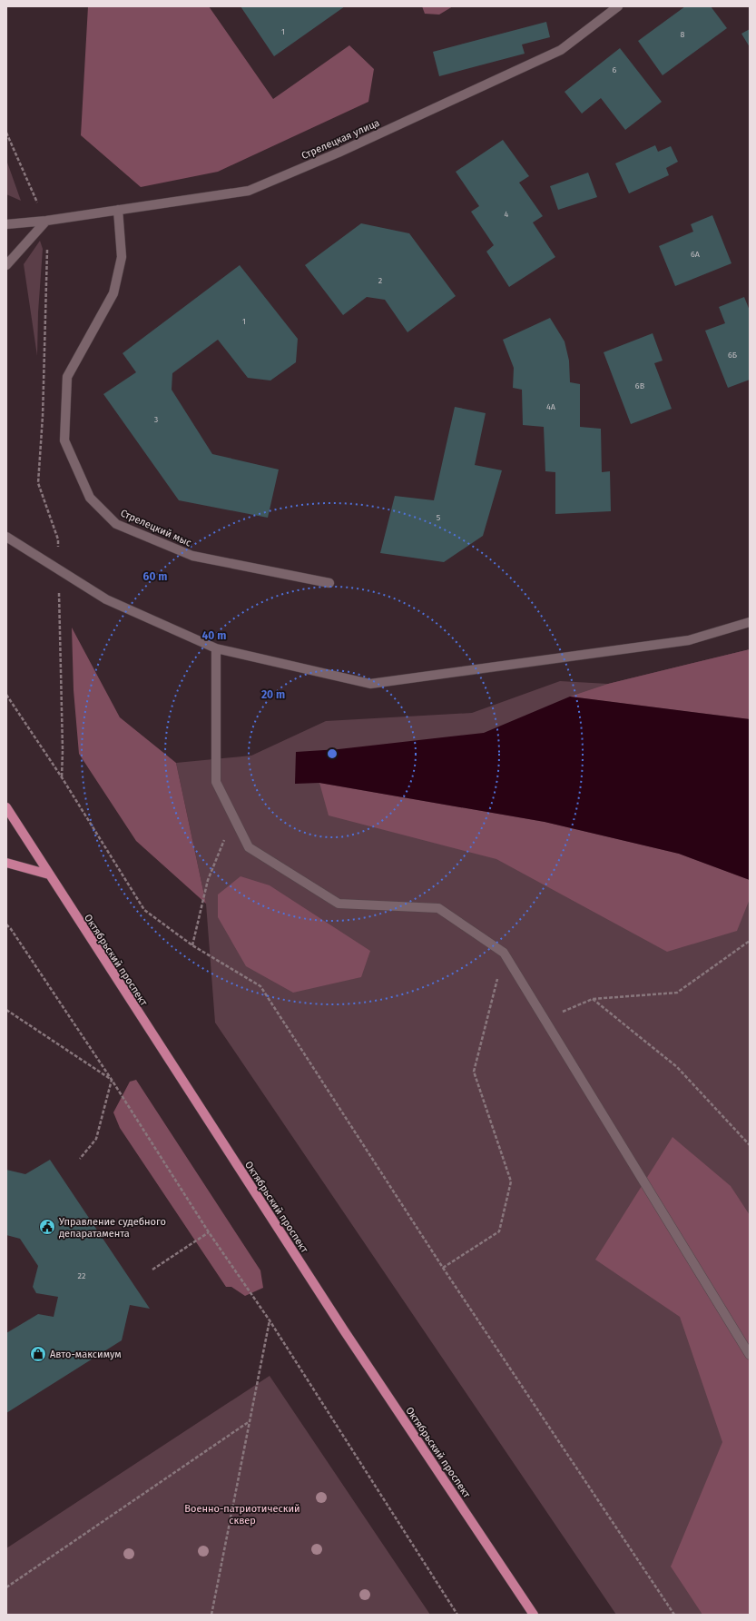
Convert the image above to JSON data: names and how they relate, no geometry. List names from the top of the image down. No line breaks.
{"streets":{"main road":["Октябрьский проспект"],"street":["Стрелецкая улица","Стрелецкий мыс"]},"crossings":[["Стрелецкая улица","Стрелецкий мыс"]],"parks":["Военно-патриотический сквер"],"places":{"public building":["Управление судебного депаратамента"],"shop":["Авто-максимум"]},"house_numbers":["1","8","6","4","6А","2","1","6Б","6В","4А","3","5","22"],"rings":["60 m","40 m","20 m"]}
